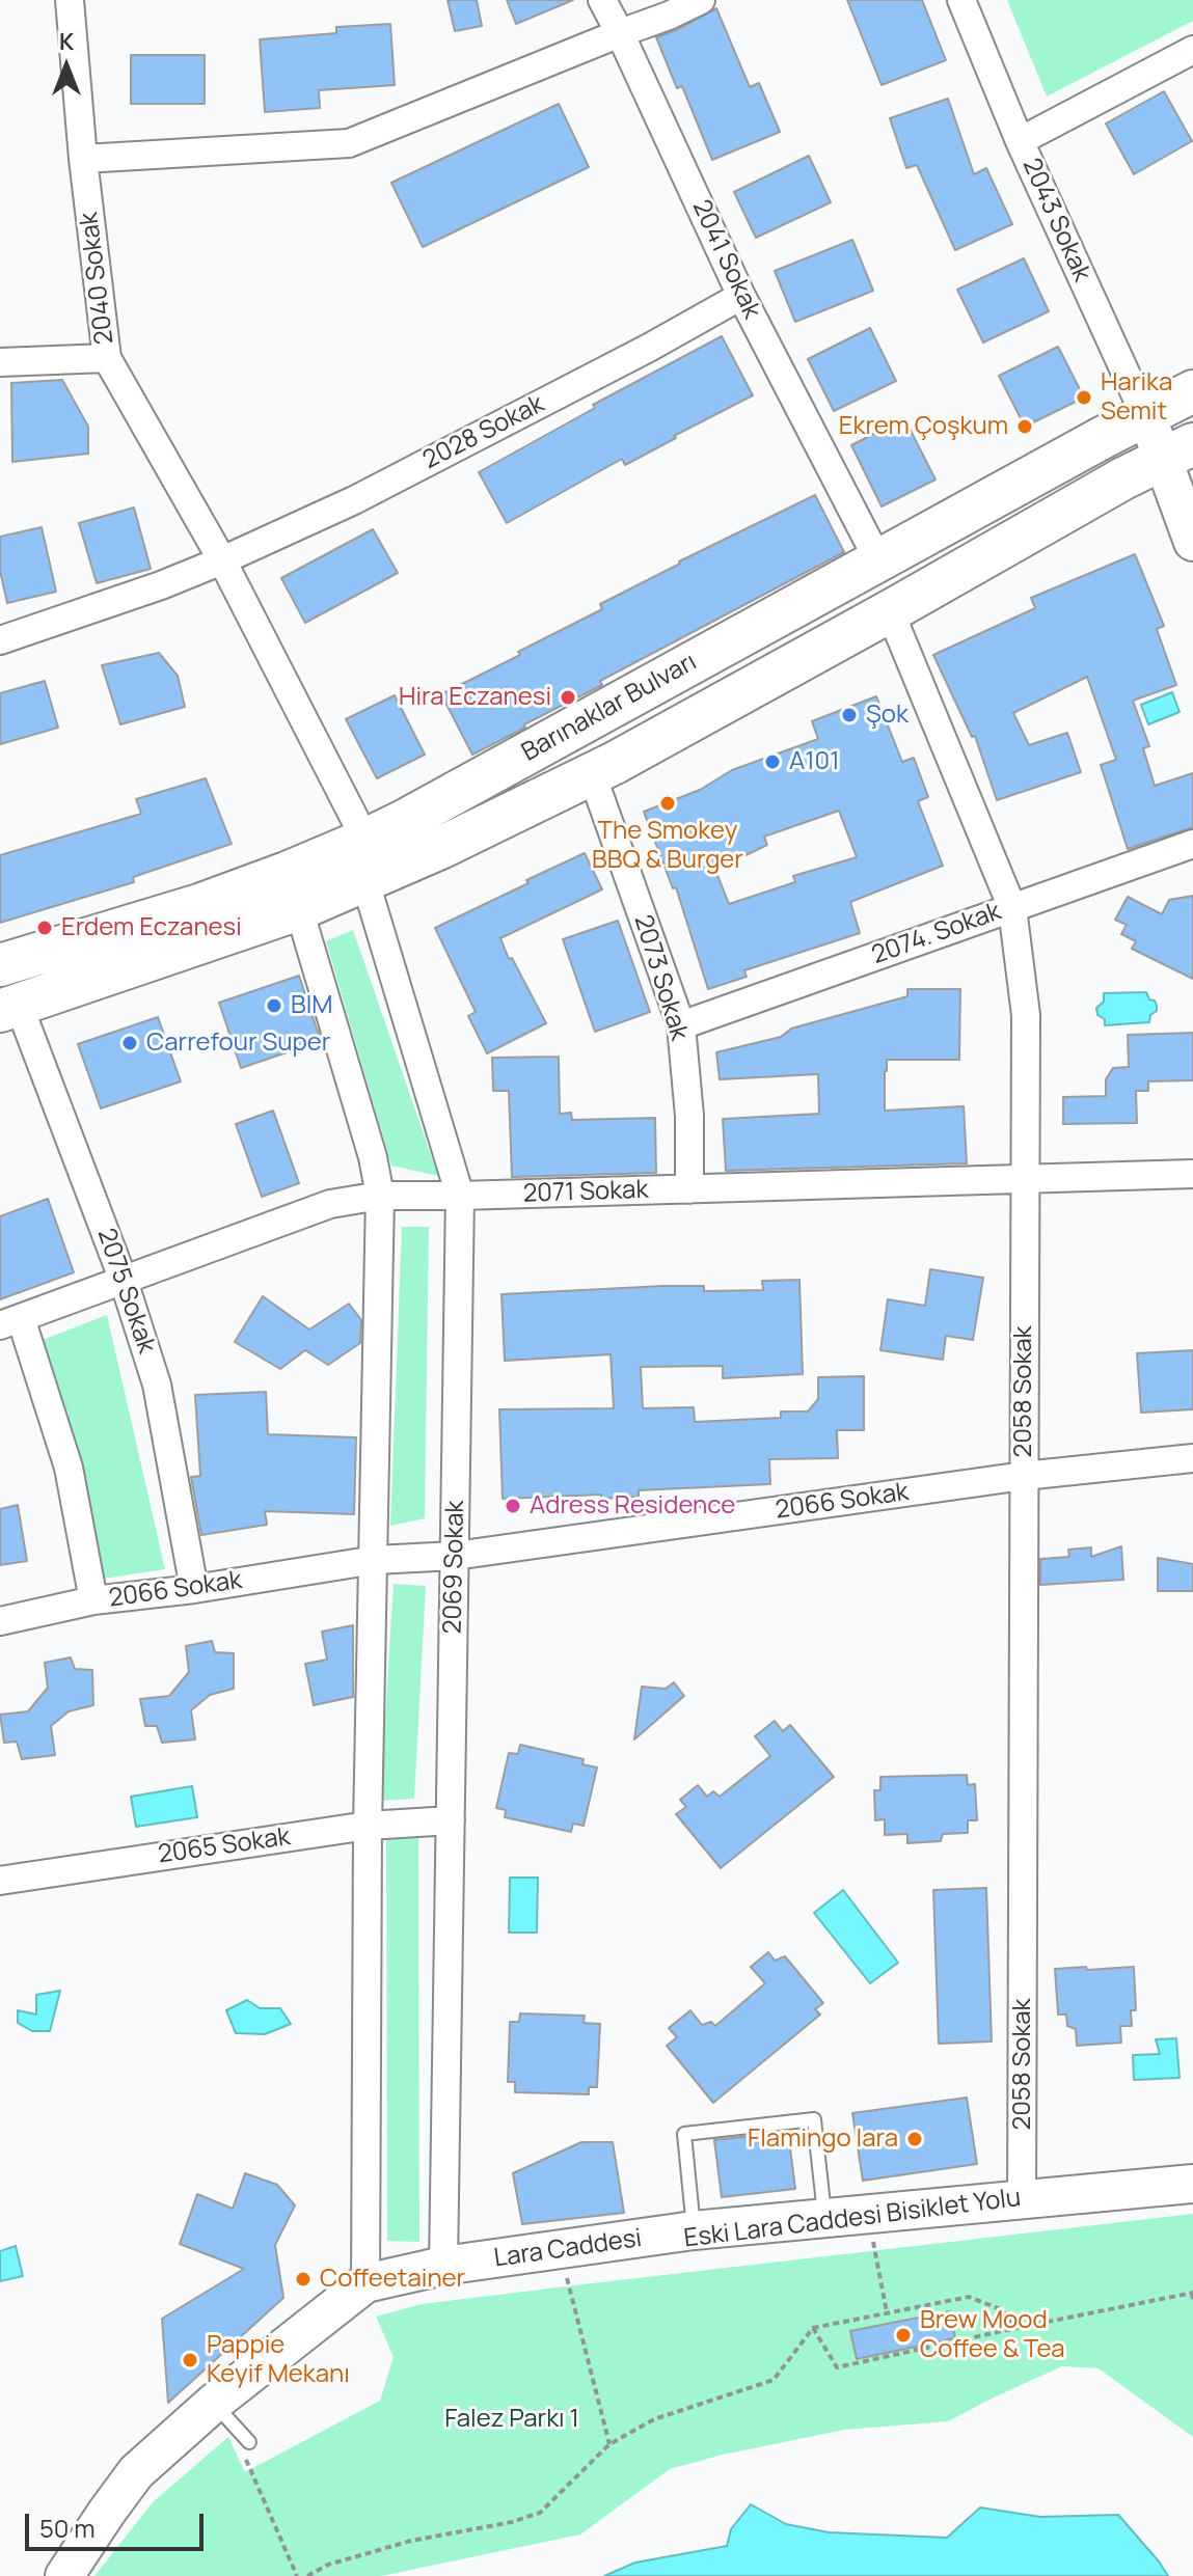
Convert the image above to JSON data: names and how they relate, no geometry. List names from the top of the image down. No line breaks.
{"streets":{"main road":["Barınaklar Bulvarı"],"street":["2043 Sokak","2041 Sokak","2040 Sokak","2028 Sokak","2074. Sokak","2073 Sokak","2071 Sokak","2075 Sokak","2058 Sokak","2066 Sokak","2069 Sokak","2065 Sokak","Lara Caddesi"]},"crossings":[["2043 Sokak","Barınaklar Bulvarı"],["2041 Sokak","2028 Sokak"],["2041 Sokak","Barınaklar Bulvarı"],["2040 Sokak","2028 Sokak"],["2040 Sokak","Barınaklar Bulvarı"],["Barınaklar Bulvarı","2073 Sokak"],["Barınaklar Bulvarı","2075 Sokak"],["Barınaklar Bulvarı","2058 Sokak"],["Barınaklar Bulvarı","2069 Sokak"],["2074. Sokak","2073 Sokak"],["2074. Sokak","2058 Sokak"],["2073 Sokak","2071 Sokak"],["2071 Sokak","2075 Sokak"],["2071 Sokak","2058 Sokak"],["2071 Sokak","2069 Sokak"],["2075 Sokak","2066 Sokak"],["2058 Sokak","2066 Sokak"],["2058 Sokak","Lara Caddesi"],["2066 Sokak","2069 Sokak"],["2069 Sokak","2065 Sokak"],["2069 Sokak","Lara Caddesi"]],"parks":["Falez Parkı 1"],"places":["Harika Semit","Ekrem Çoşkum","Hira Eczanesi","Şok","A101","The Smokey BBQ & Burger","Erdem Eczanesi","BIM","Carrefour Super","Adress Residence","Flamingo lara","Coffeetainer","Brew Mood Coffee & Tea","Pappie Keyif Mekanı"],"scale_bar":"50 m","north":"top"}
